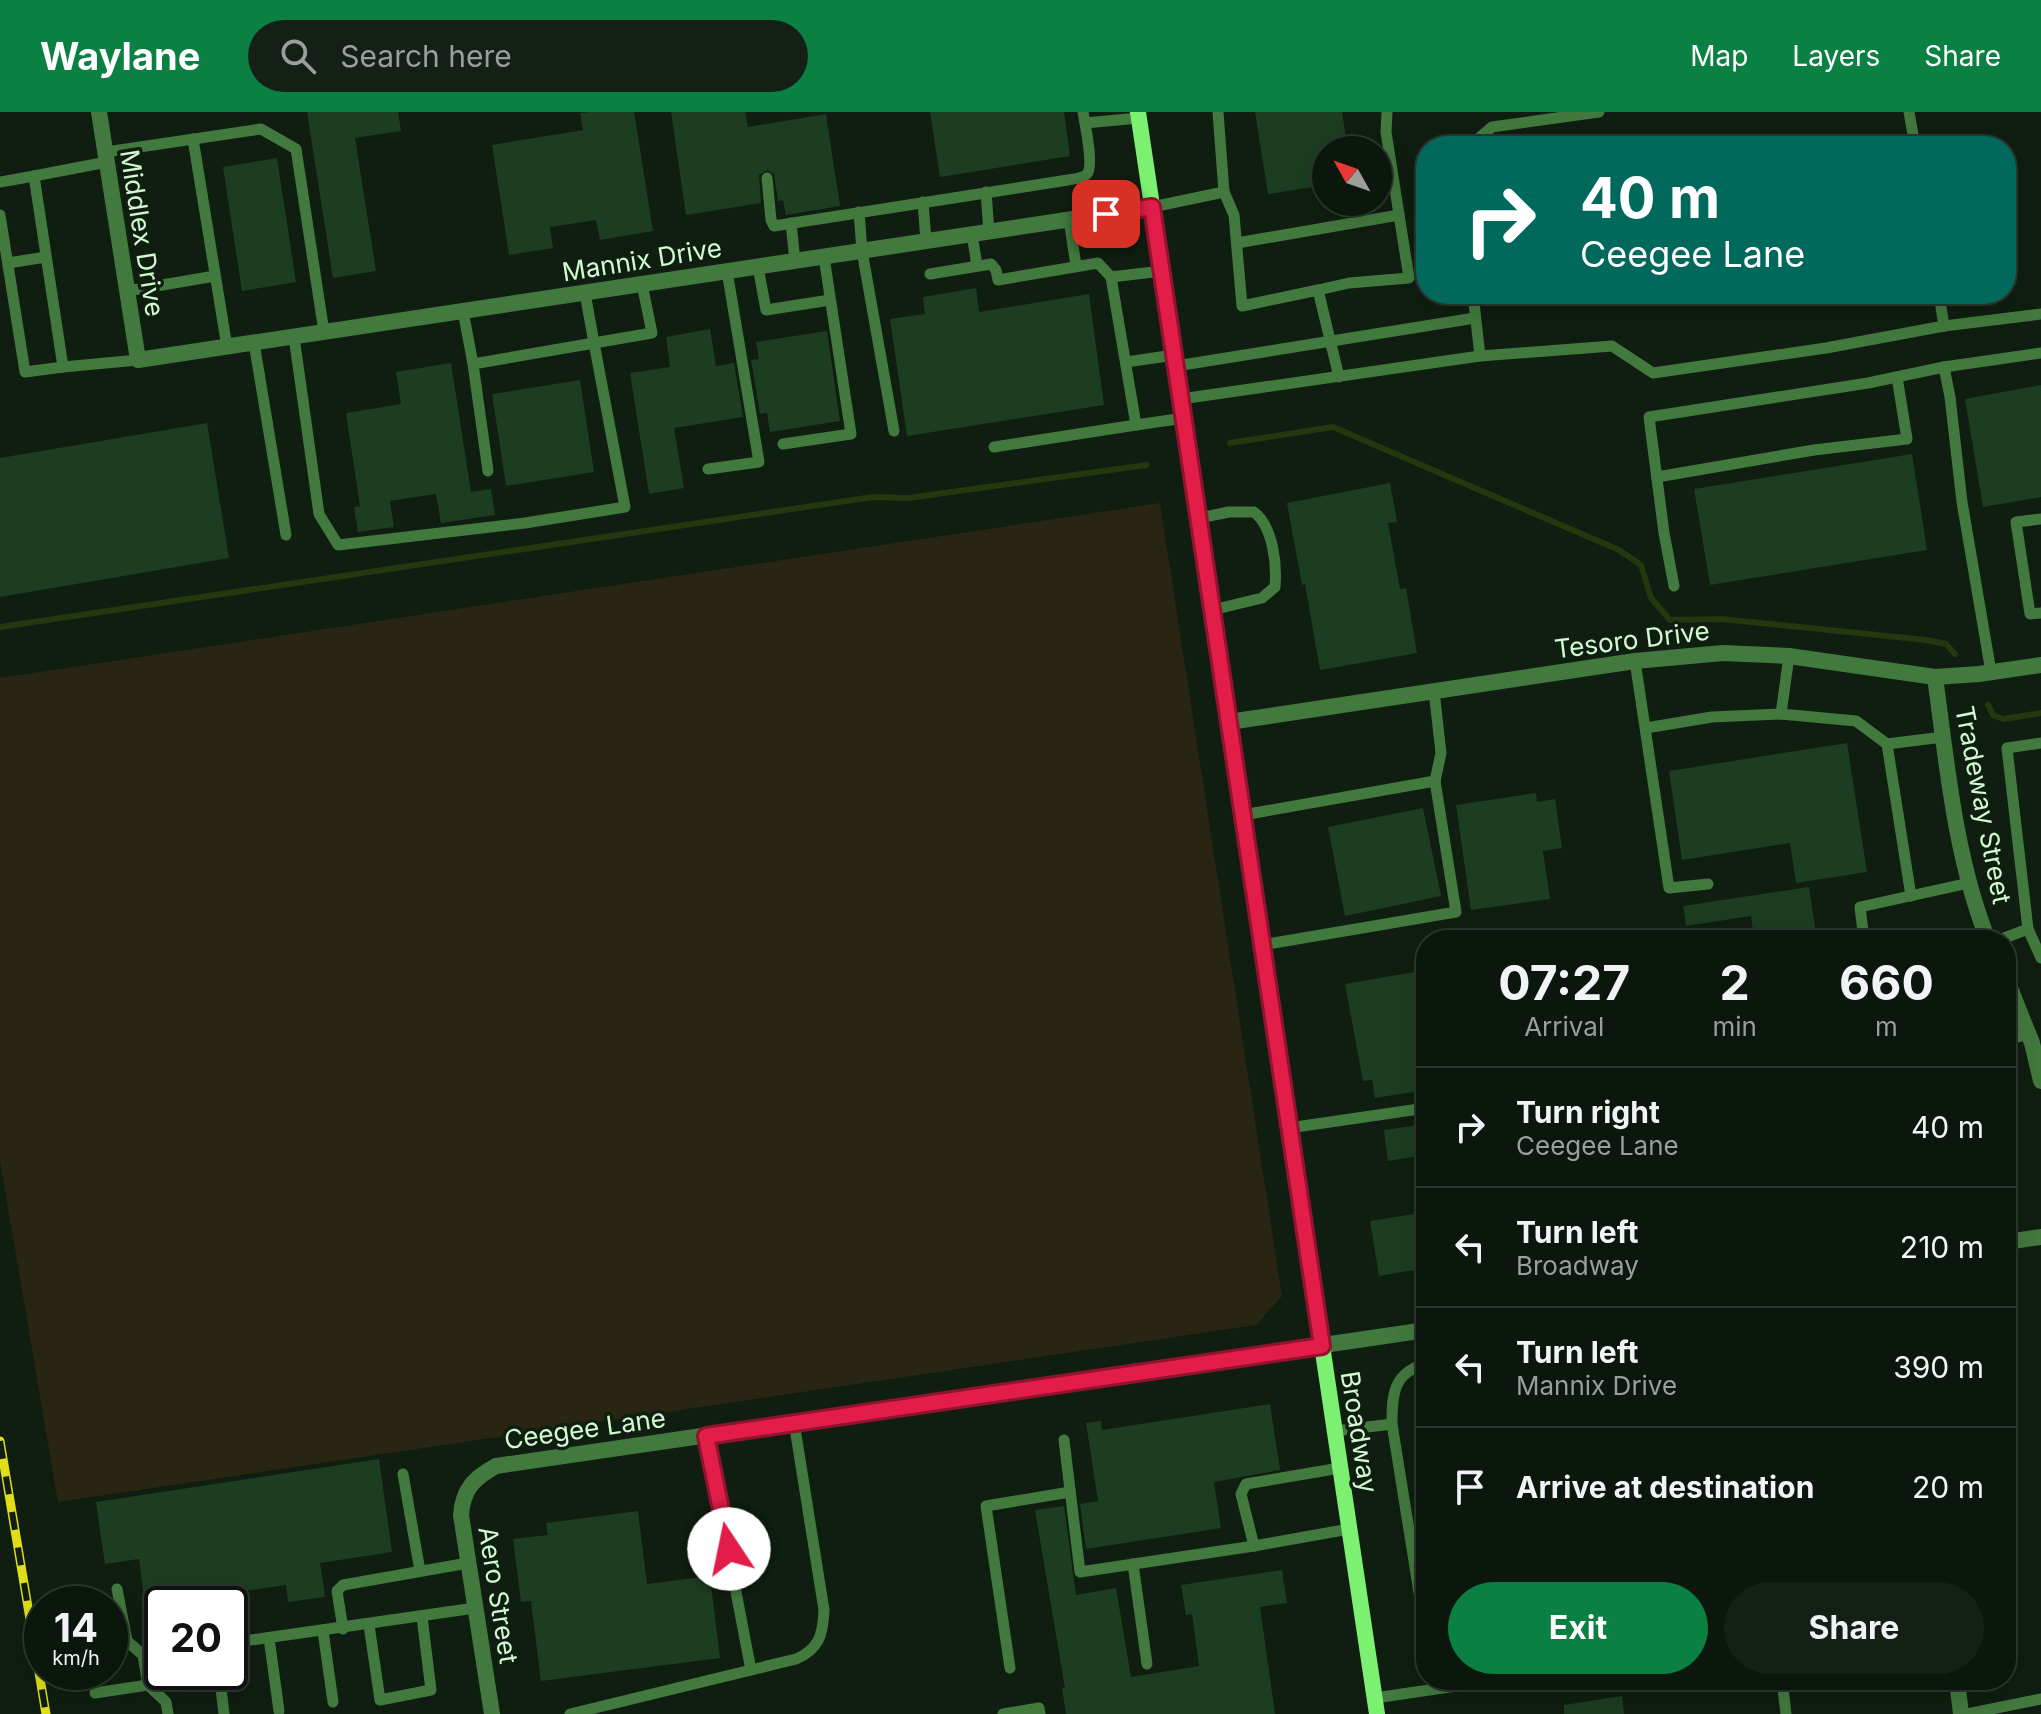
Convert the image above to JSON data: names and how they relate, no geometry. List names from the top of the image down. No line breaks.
{"streets":{"main road":["Broadway"],"street":["Middlex Drive","Mannix Drive","Tesoro Drive","Tradeway Street","Ceegee Lane","Aero Street"]},"crossings":[["Middlex Drive","Mannix Drive"],["Mannix Drive","Broadway"],["Tesoro Drive","Tradeway Street"],["Tesoro Drive","Broadway"],["Ceegee Lane","Broadway"],["Ceegee Lane","Aero Street"]],"north":"top left","page":{"header":"Waylane","search":"Search here","nav":["Map","Layers","Share"],"turn":["40 m","Ceegee Lane"],"eta":["07:27","Arrival","2","min","660","m"],"list":[{"name":"Turn right","note":"Ceegee Lane","value":"40 m"},{"name":"Turn left","note":"Broadway","value":"210 m"},{"name":"Turn left","note":"Mannix Drive","value":"390 m"},{"name":"Arrive at destination","value":"20 m"}],"buttons":["Exit","Share"],"speed":"14 km/h","limit":"20"}}
